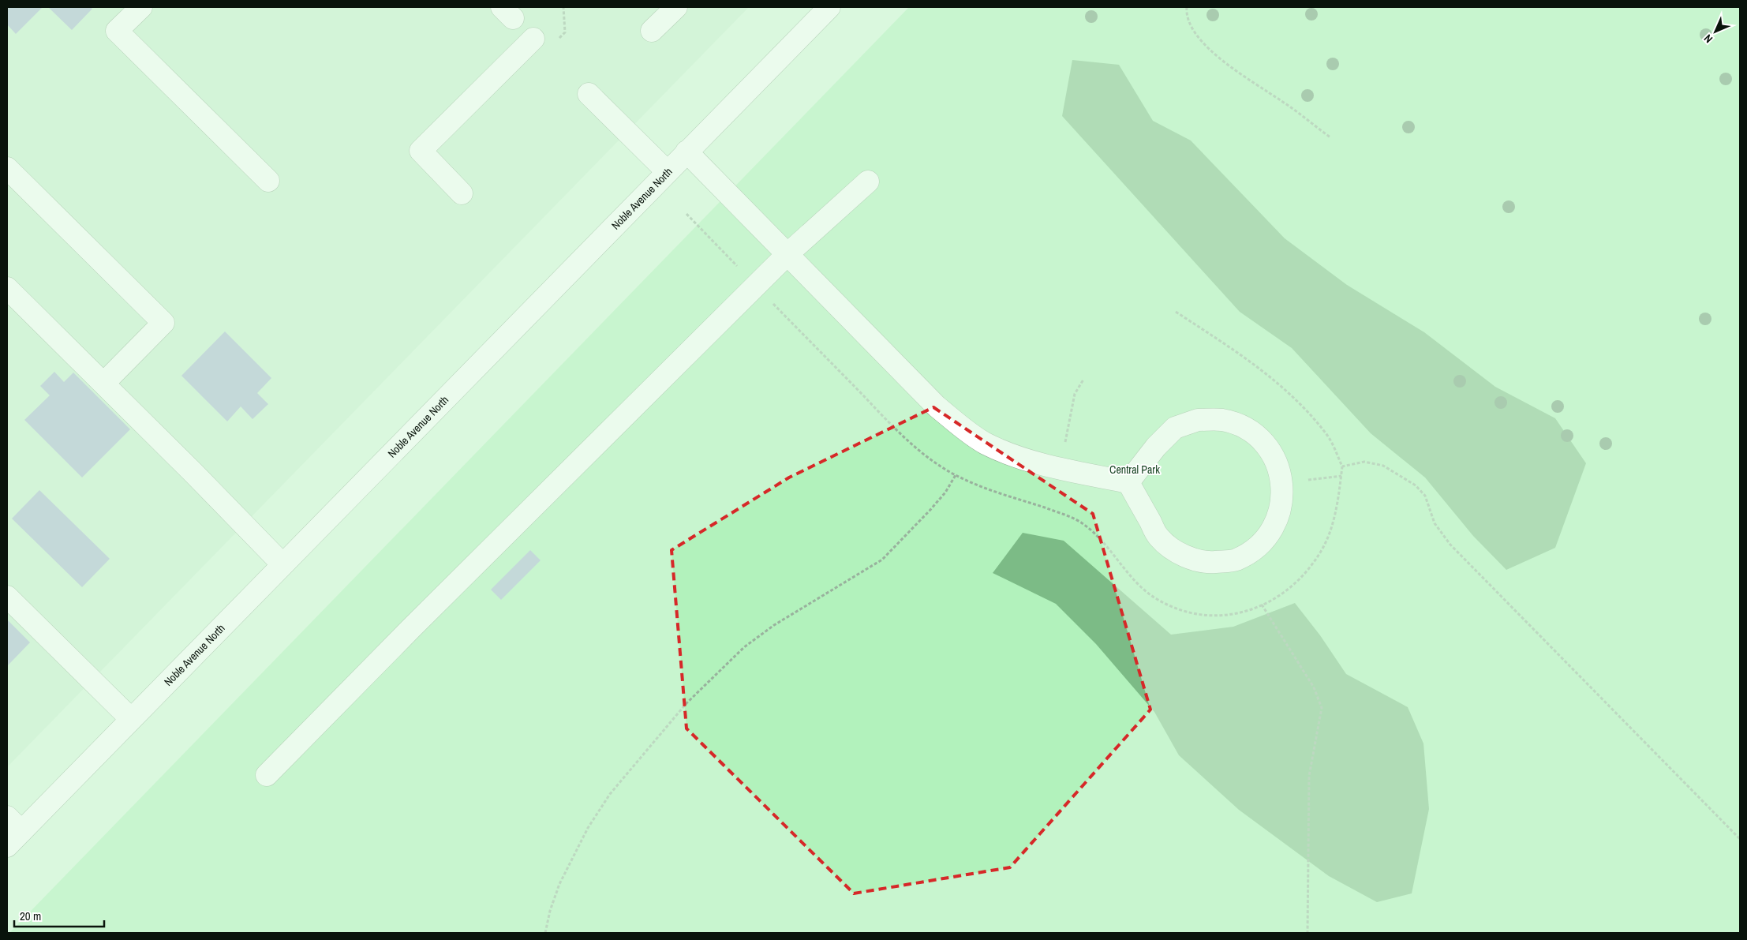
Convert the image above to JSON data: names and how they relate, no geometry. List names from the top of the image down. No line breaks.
{"streets":{"street":["Noble Avenue North"]},"parks":["Central Park"],"scale_bar":"20 m","north":"bottom left"}
